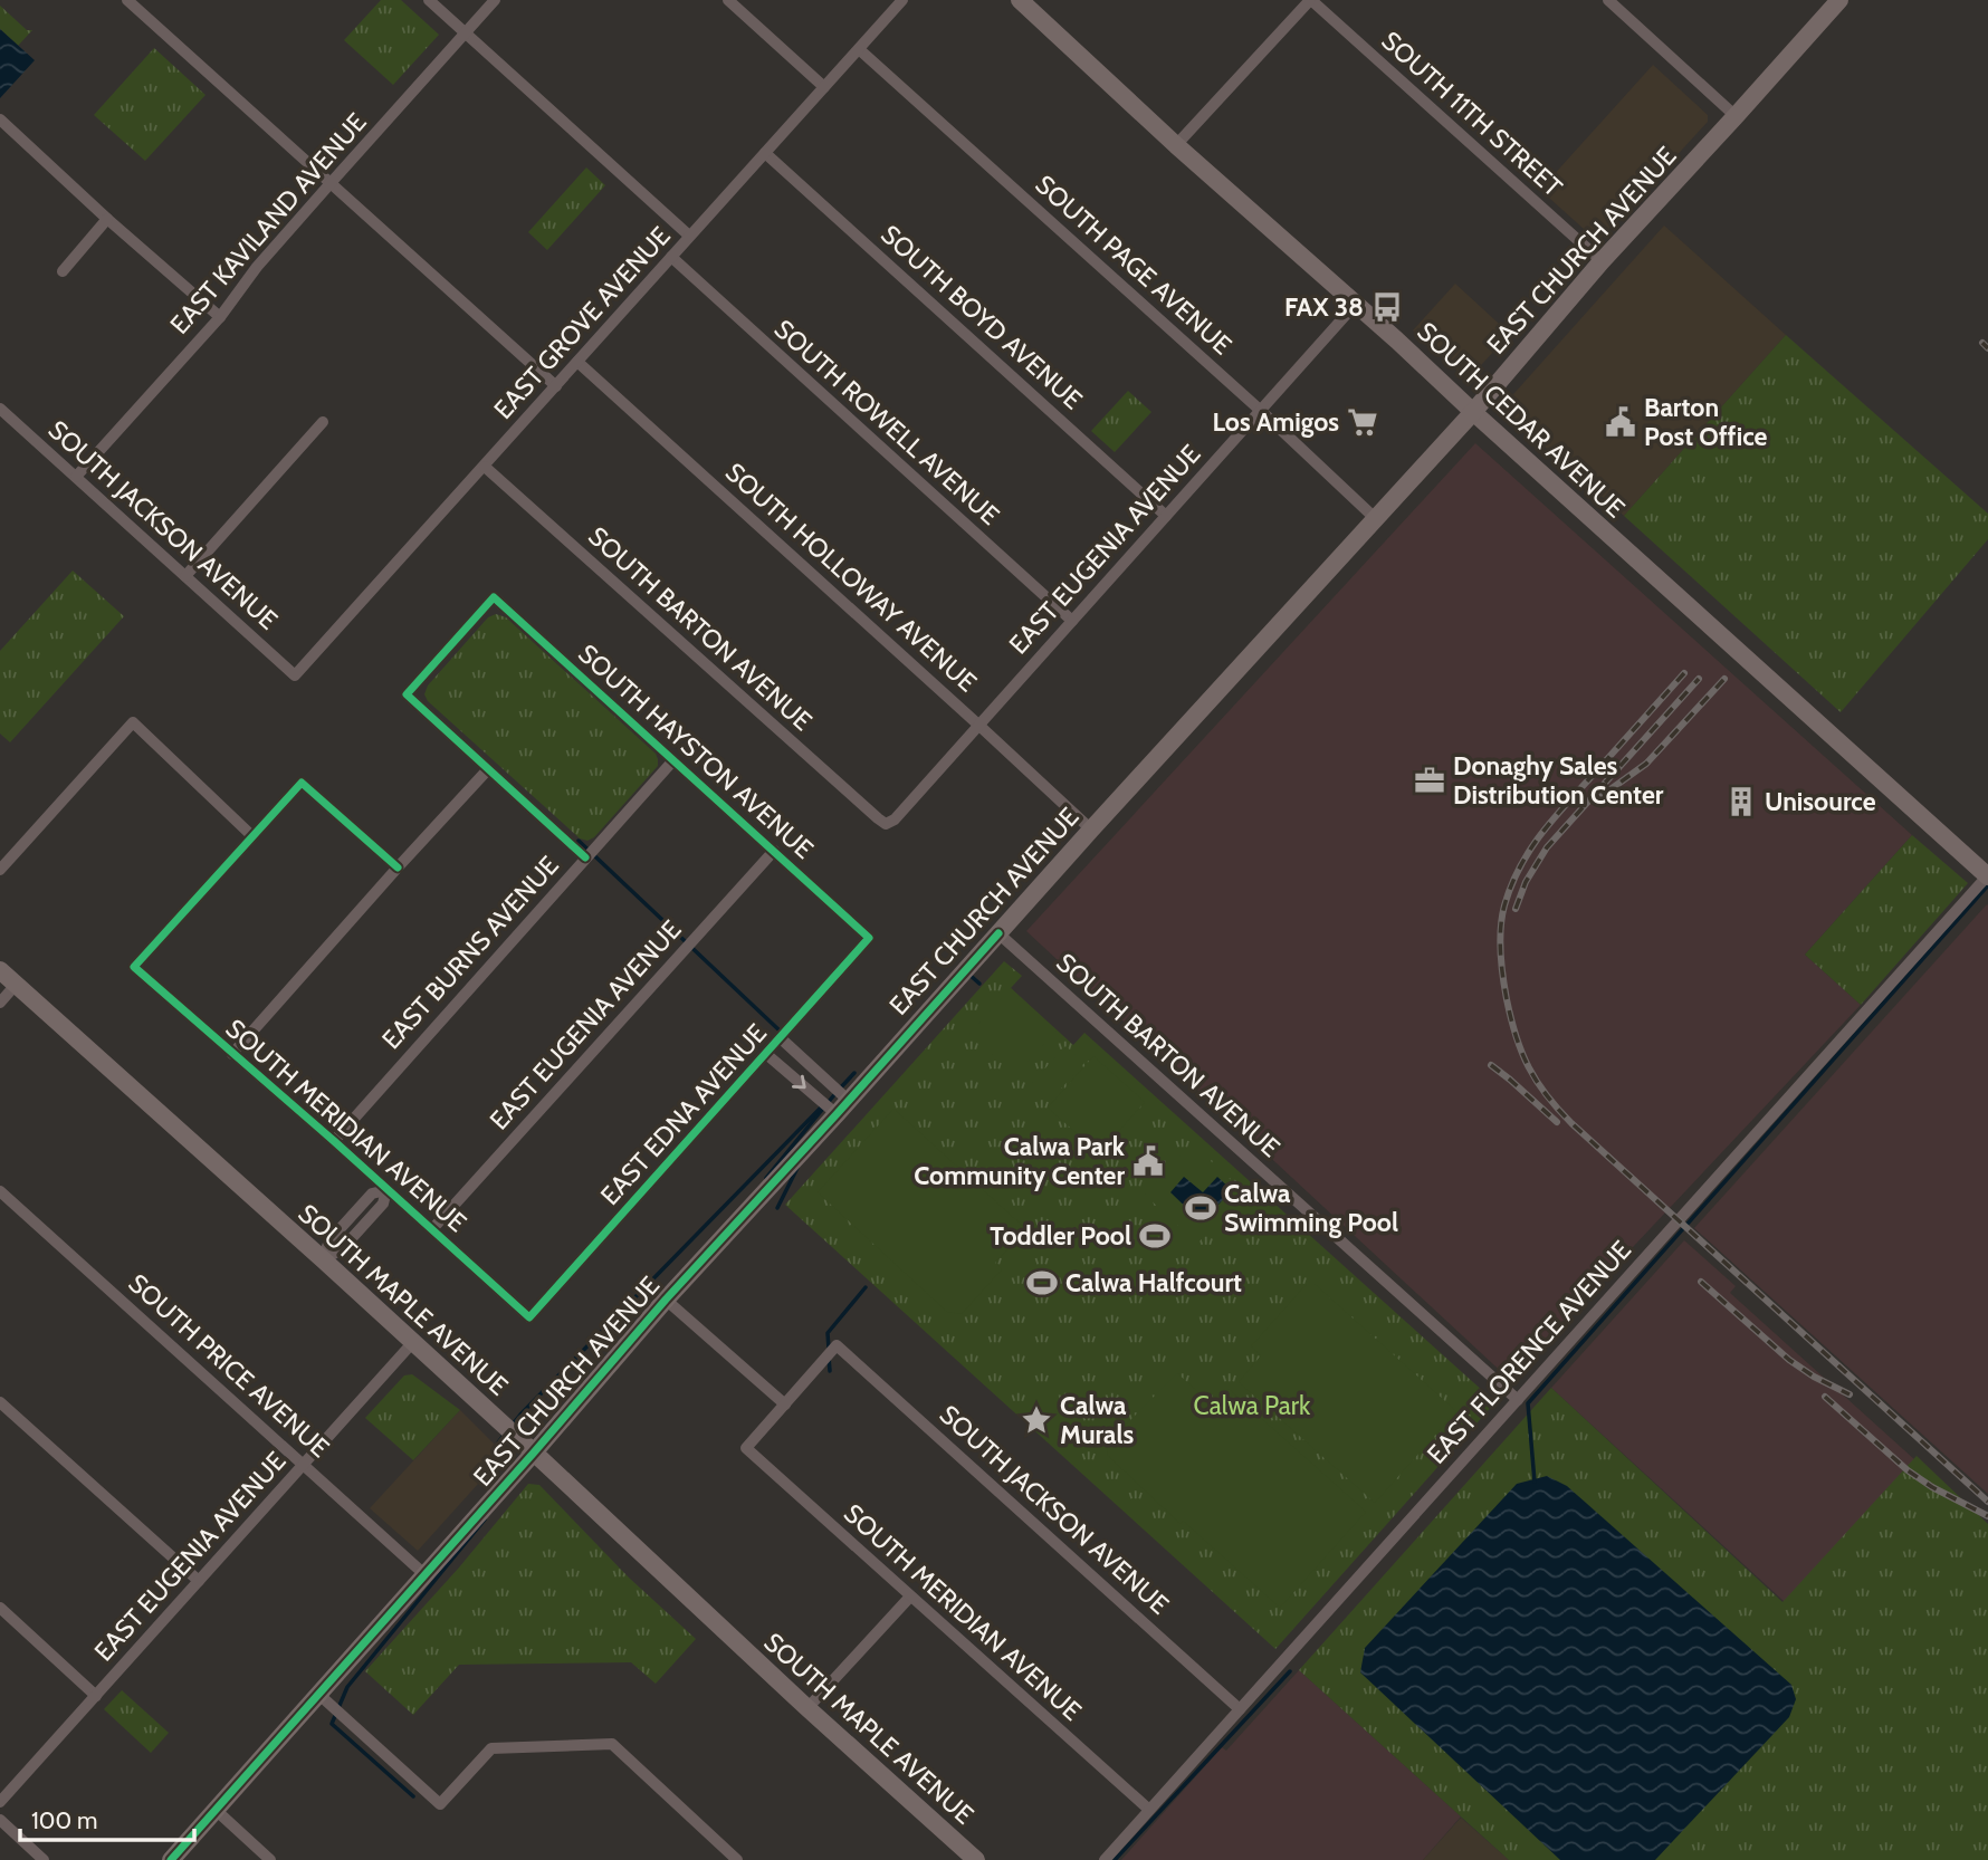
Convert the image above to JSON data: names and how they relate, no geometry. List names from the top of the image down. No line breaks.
{"streets":{"main road":["EAST CHURCH AVENUE","SOUTH CEDAR AVENUE","SOUTH MAPLE AVENUE"],"street":["SOUTH 11TH STREET","EAST KAVILAND AVENUE","SOUTH PAGE AVENUE","SOUTH BOYD AVENUE","EAST GROVE AVENUE","SOUTH ROWELL AVENUE","SOUTH JACKSON AVENUE","EAST EUGENIA AVENUE","SOUTH HOLLOWAY AVENUE","SOUTH BARTON AVENUE","SOUTH HAYSTON AVENUE","EAST BURNS AVENUE","EAST EDNA AVENUE","SOUTH MERIDIAN AVENUE","EAST FLORENCE AVENUE","SOUTH PRICE AVENUE"]},"crossings":[["SOUTH 11TH STREET","EAST CHURCH AVENUE"],["EAST KAVILAND AVENUE","SOUTH JACKSON AVENUE"],["EAST CHURCH AVENUE","SOUTH PAGE AVENUE"],["EAST CHURCH AVENUE","SOUTH CEDAR AVENUE"],["EAST CHURCH AVENUE","SOUTH HOLLOWAY AVENUE"],["EAST CHURCH AVENUE","SOUTH BARTON AVENUE"],["EAST CHURCH AVENUE","SOUTH MAPLE AVENUE"],["EAST CHURCH AVENUE","SOUTH PRICE AVENUE"],["SOUTH PAGE AVENUE","EAST GROVE AVENUE"],["SOUTH PAGE AVENUE","EAST EUGENIA AVENUE"],["SOUTH BOYD AVENUE","EAST GROVE AVENUE"],["SOUTH BOYD AVENUE","EAST EUGENIA AVENUE"],["EAST GROVE AVENUE","SOUTH ROWELL AVENUE"],["EAST GROVE AVENUE","SOUTH JACKSON AVENUE"],["EAST GROVE AVENUE","SOUTH HOLLOWAY AVENUE"],["EAST GROVE AVENUE","SOUTH BARTON AVENUE"],["SOUTH CEDAR AVENUE","EAST EUGENIA AVENUE"],["SOUTH CEDAR AVENUE","EAST FLORENCE AVENUE"],["SOUTH ROWELL AVENUE","EAST EUGENIA AVENUE"],["SOUTH JACKSON AVENUE","SOUTH MERIDIAN AVENUE"],["SOUTH JACKSON AVENUE","EAST FLORENCE AVENUE"],["EAST EUGENIA AVENUE","SOUTH HOLLOWAY AVENUE"],["EAST EUGENIA AVENUE","SOUTH BARTON AVENUE"],["EAST EUGENIA AVENUE","SOUTH HAYSTON AVENUE"],["EAST EUGENIA AVENUE","SOUTH MERIDIAN AVENUE"],["EAST EUGENIA AVENUE","SOUTH MAPLE AVENUE"],["EAST EUGENIA AVENUE","SOUTH PRICE AVENUE"],["SOUTH BARTON AVENUE","EAST FLORENCE AVENUE"],["SOUTH HAYSTON AVENUE","EAST BURNS AVENUE"],["SOUTH HAYSTON AVENUE","EAST EDNA AVENUE"],["EAST BURNS AVENUE","SOUTH MERIDIAN AVENUE"],["EAST EDNA AVENUE","SOUTH MERIDIAN AVENUE"],["SOUTH MERIDIAN AVENUE","EAST FLORENCE AVENUE"]],"parks":["Calwa Park"],"places":{"bus stop":["FAX 38"],"supermarket":["Los Amigos"],"public building":["Barton Post Office","Calwa Park Community Center"],"office":["Donaghy Sales Distribution Center"],"building":["Unisource"],"sports":["Calwa Swimming Pool","Toddler Pool","Calwa Halfcourt"],"place":["Calwa Murals"]},"scale_bar":"100 m"}
